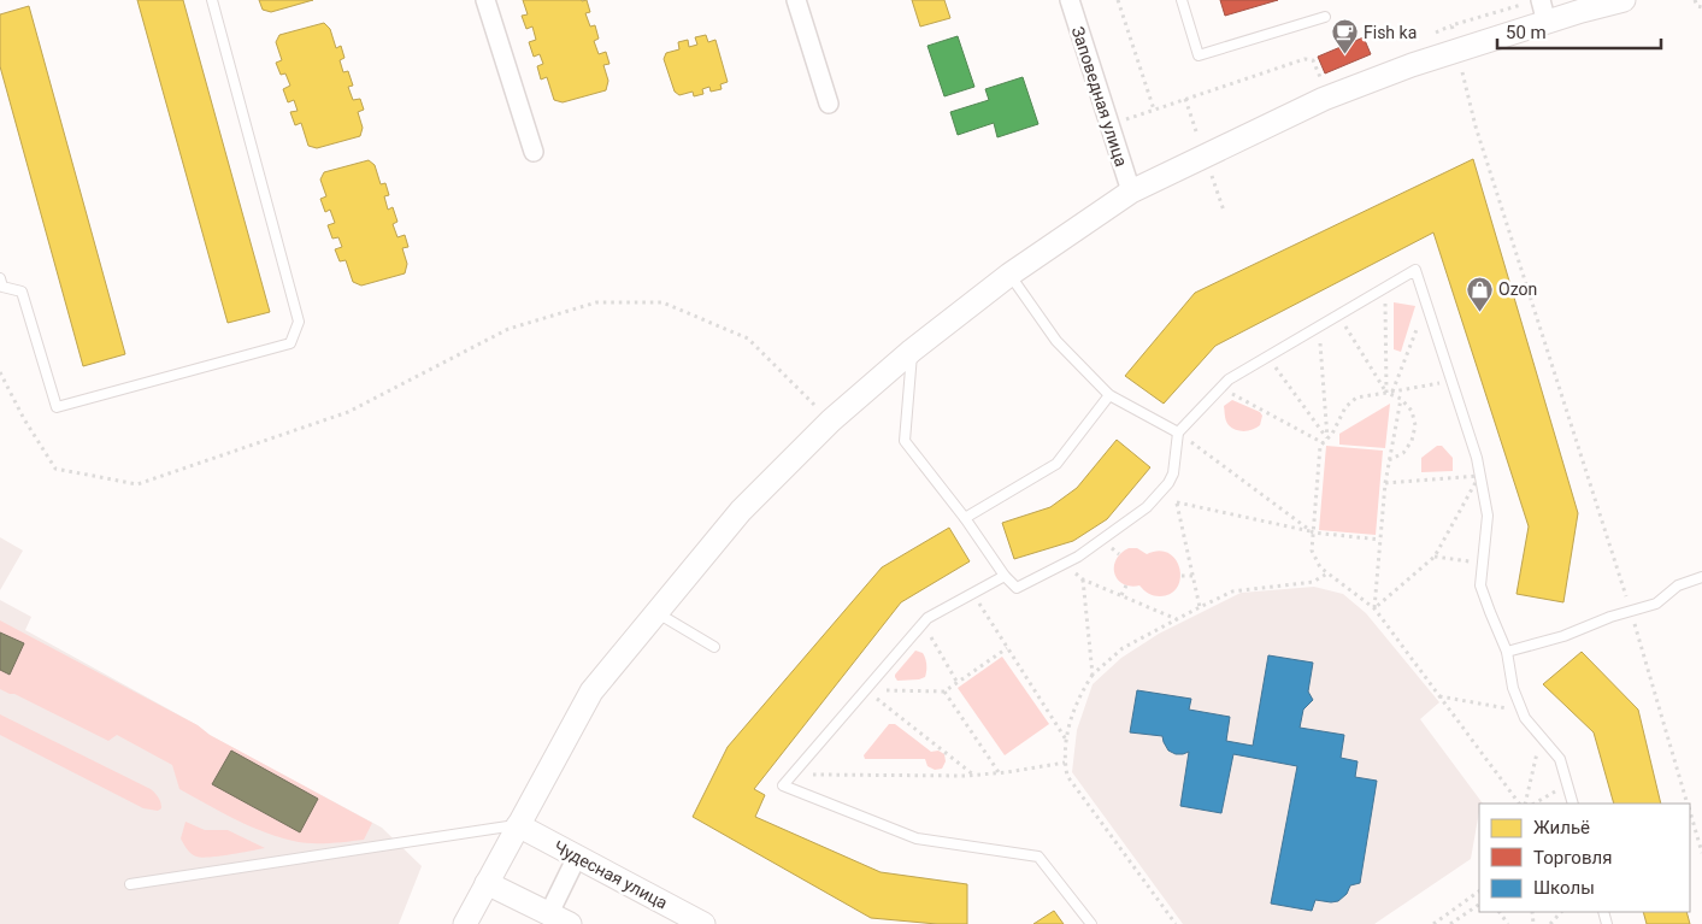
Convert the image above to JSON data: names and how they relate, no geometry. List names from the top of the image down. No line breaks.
{"streets":{"street":["Заповедная улица","Чудесная улица"]},"places":{"cafe":["Fish ka"],"shop":["Ozon"]},"legend":["Жильё","Торговля","Школы"],"scale_bar":"50 m"}
